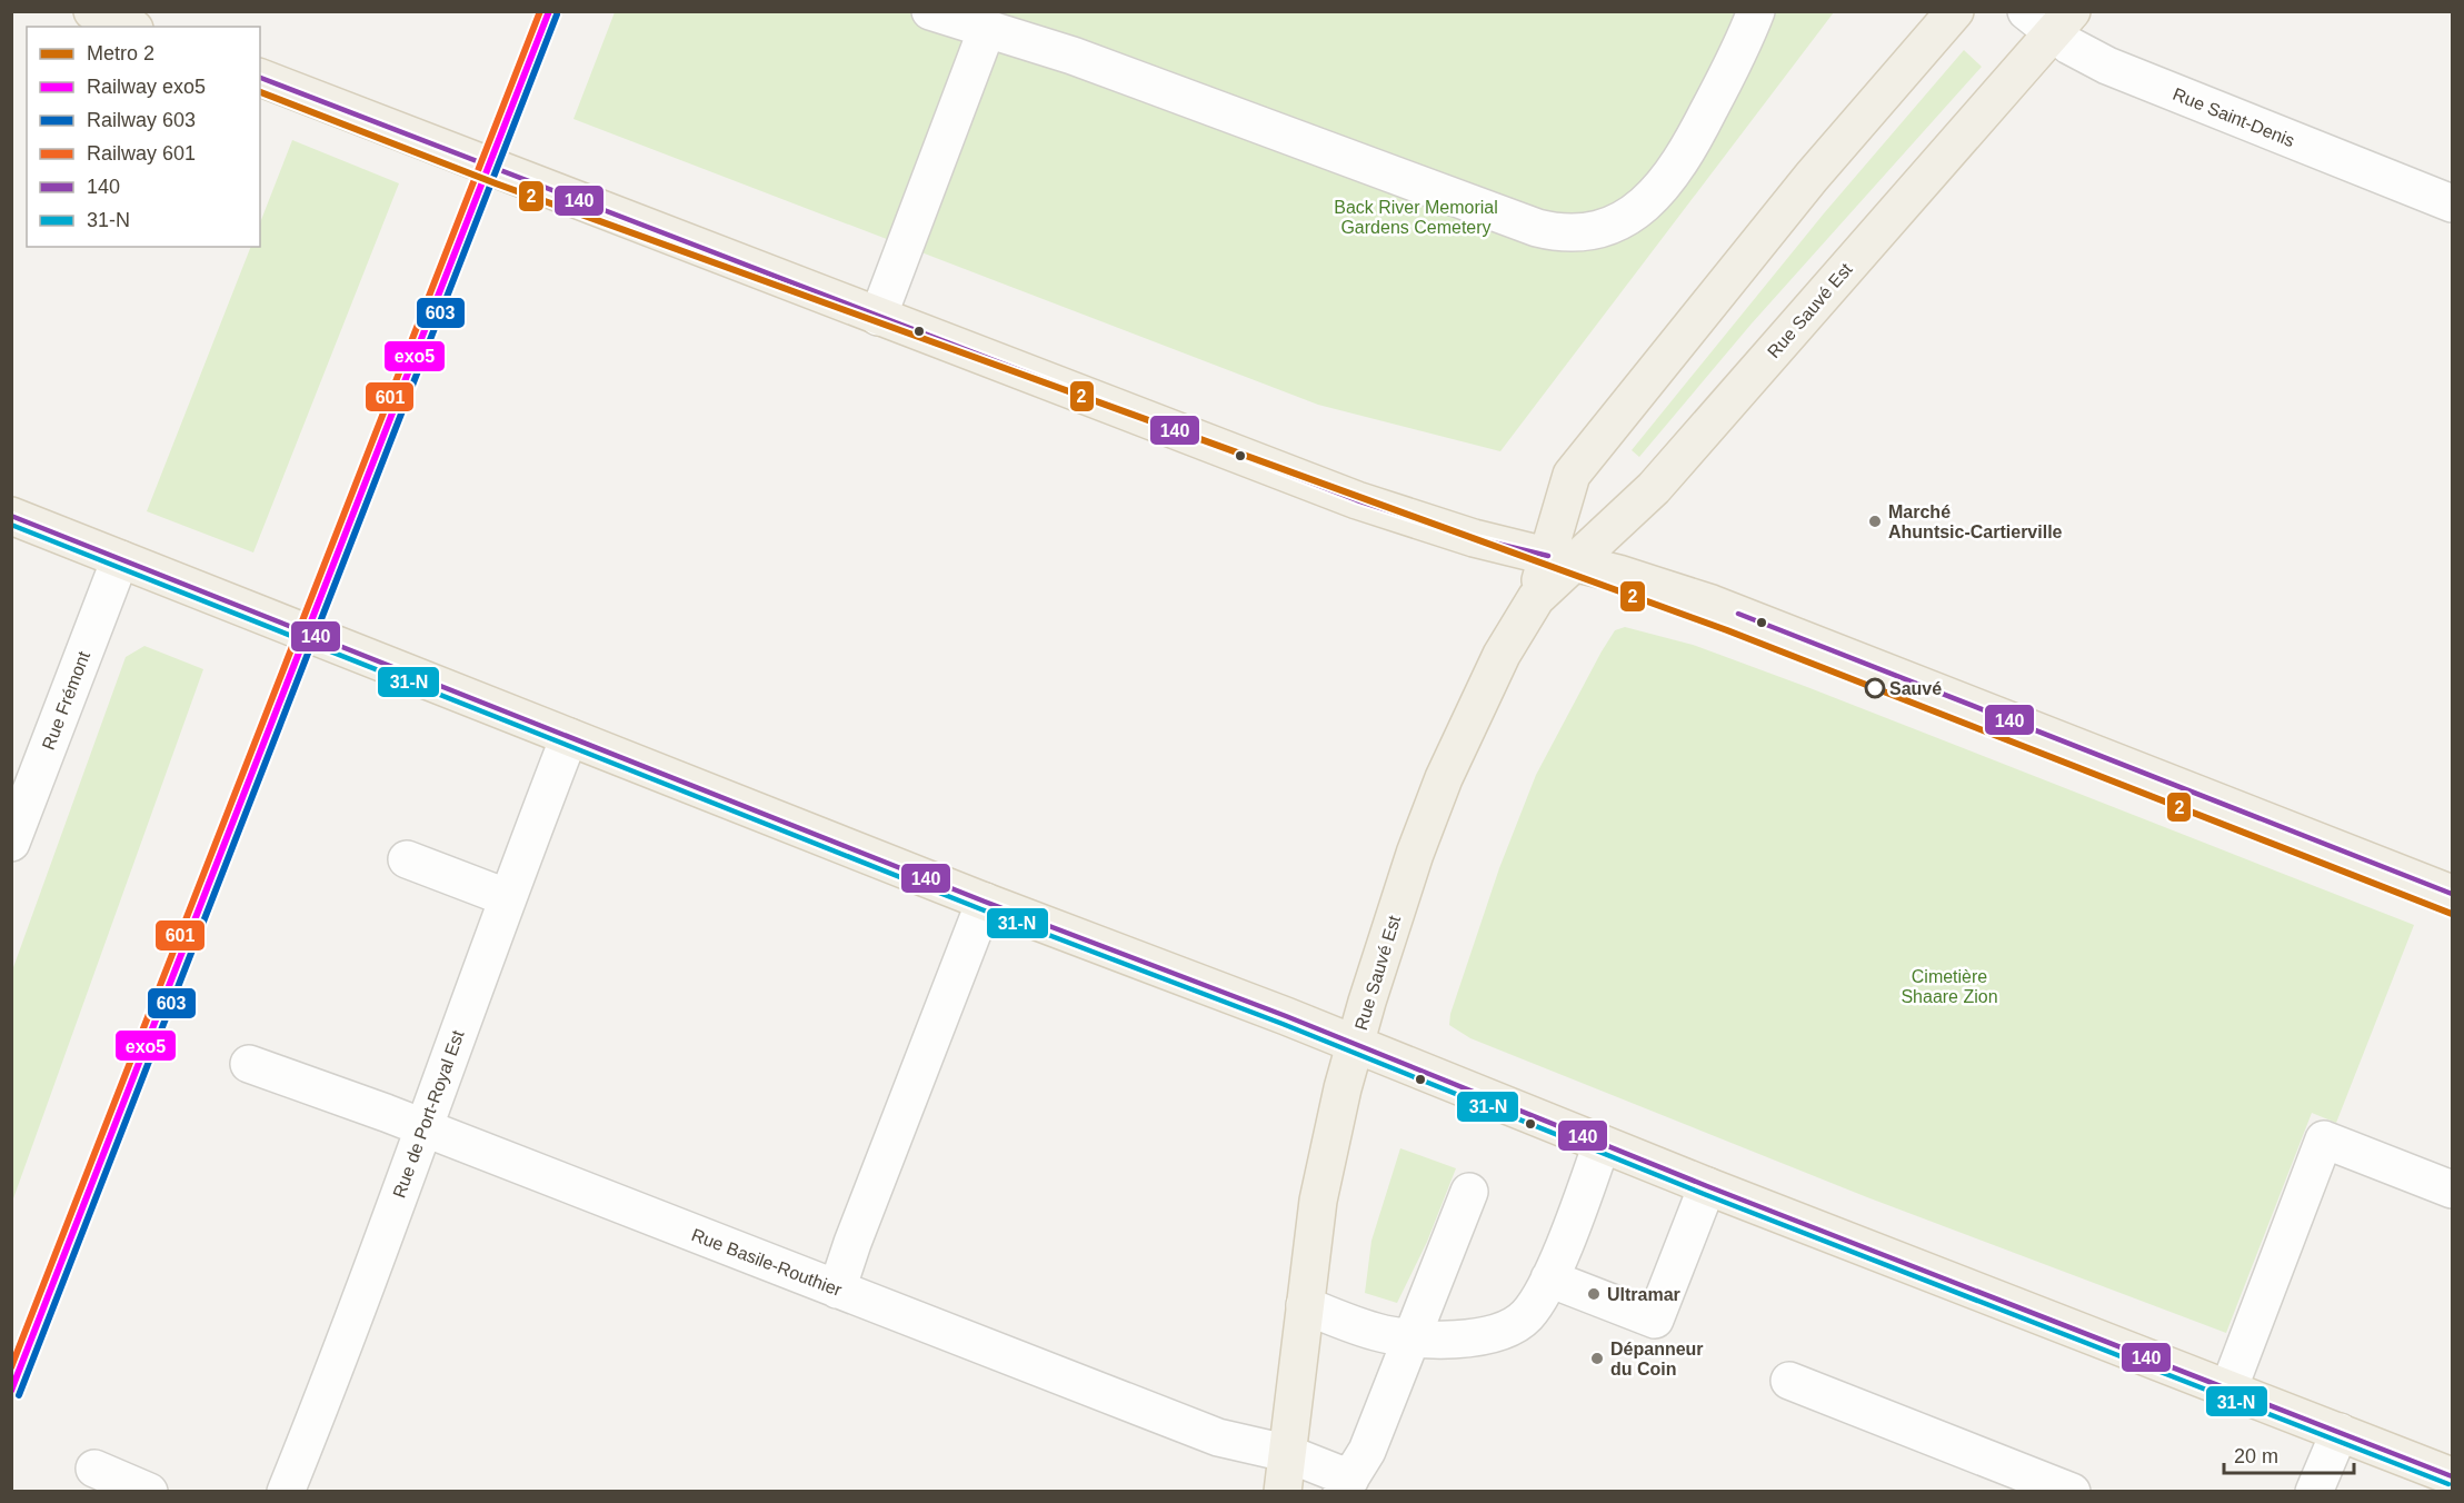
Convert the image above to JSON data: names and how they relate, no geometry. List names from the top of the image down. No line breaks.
{"streets":{"main road":["Rue Sauvé Est"],"street":["Rue Saint-Denis","Rue Frémont","Rue de Port-Royal Est","Rue Basile-Routhier"]},"crossings":[["Rue Saint-Denis","Rue Sauvé Est"],["Rue Sauvé Est","Rue Basile-Routhier"],["Rue de Port-Royal Est","Rue Basile-Routhier"]],"parks":["Back River Memorial Gardens Cemetery","Cimetière Shaare Zion"],"places":["Marché Ahuntsic-Cartierville","Sauvé","Ultramar","Dépanneur du Coin"],"lines":["rail line exo5","rail line 601","rail line 603","transit line 140","metro line 2","transit line 31-N"],"legend":["Metro 2","Railway exo5","Railway 603","Railway 601","140","31-N"],"scale_bar":"20 m"}
